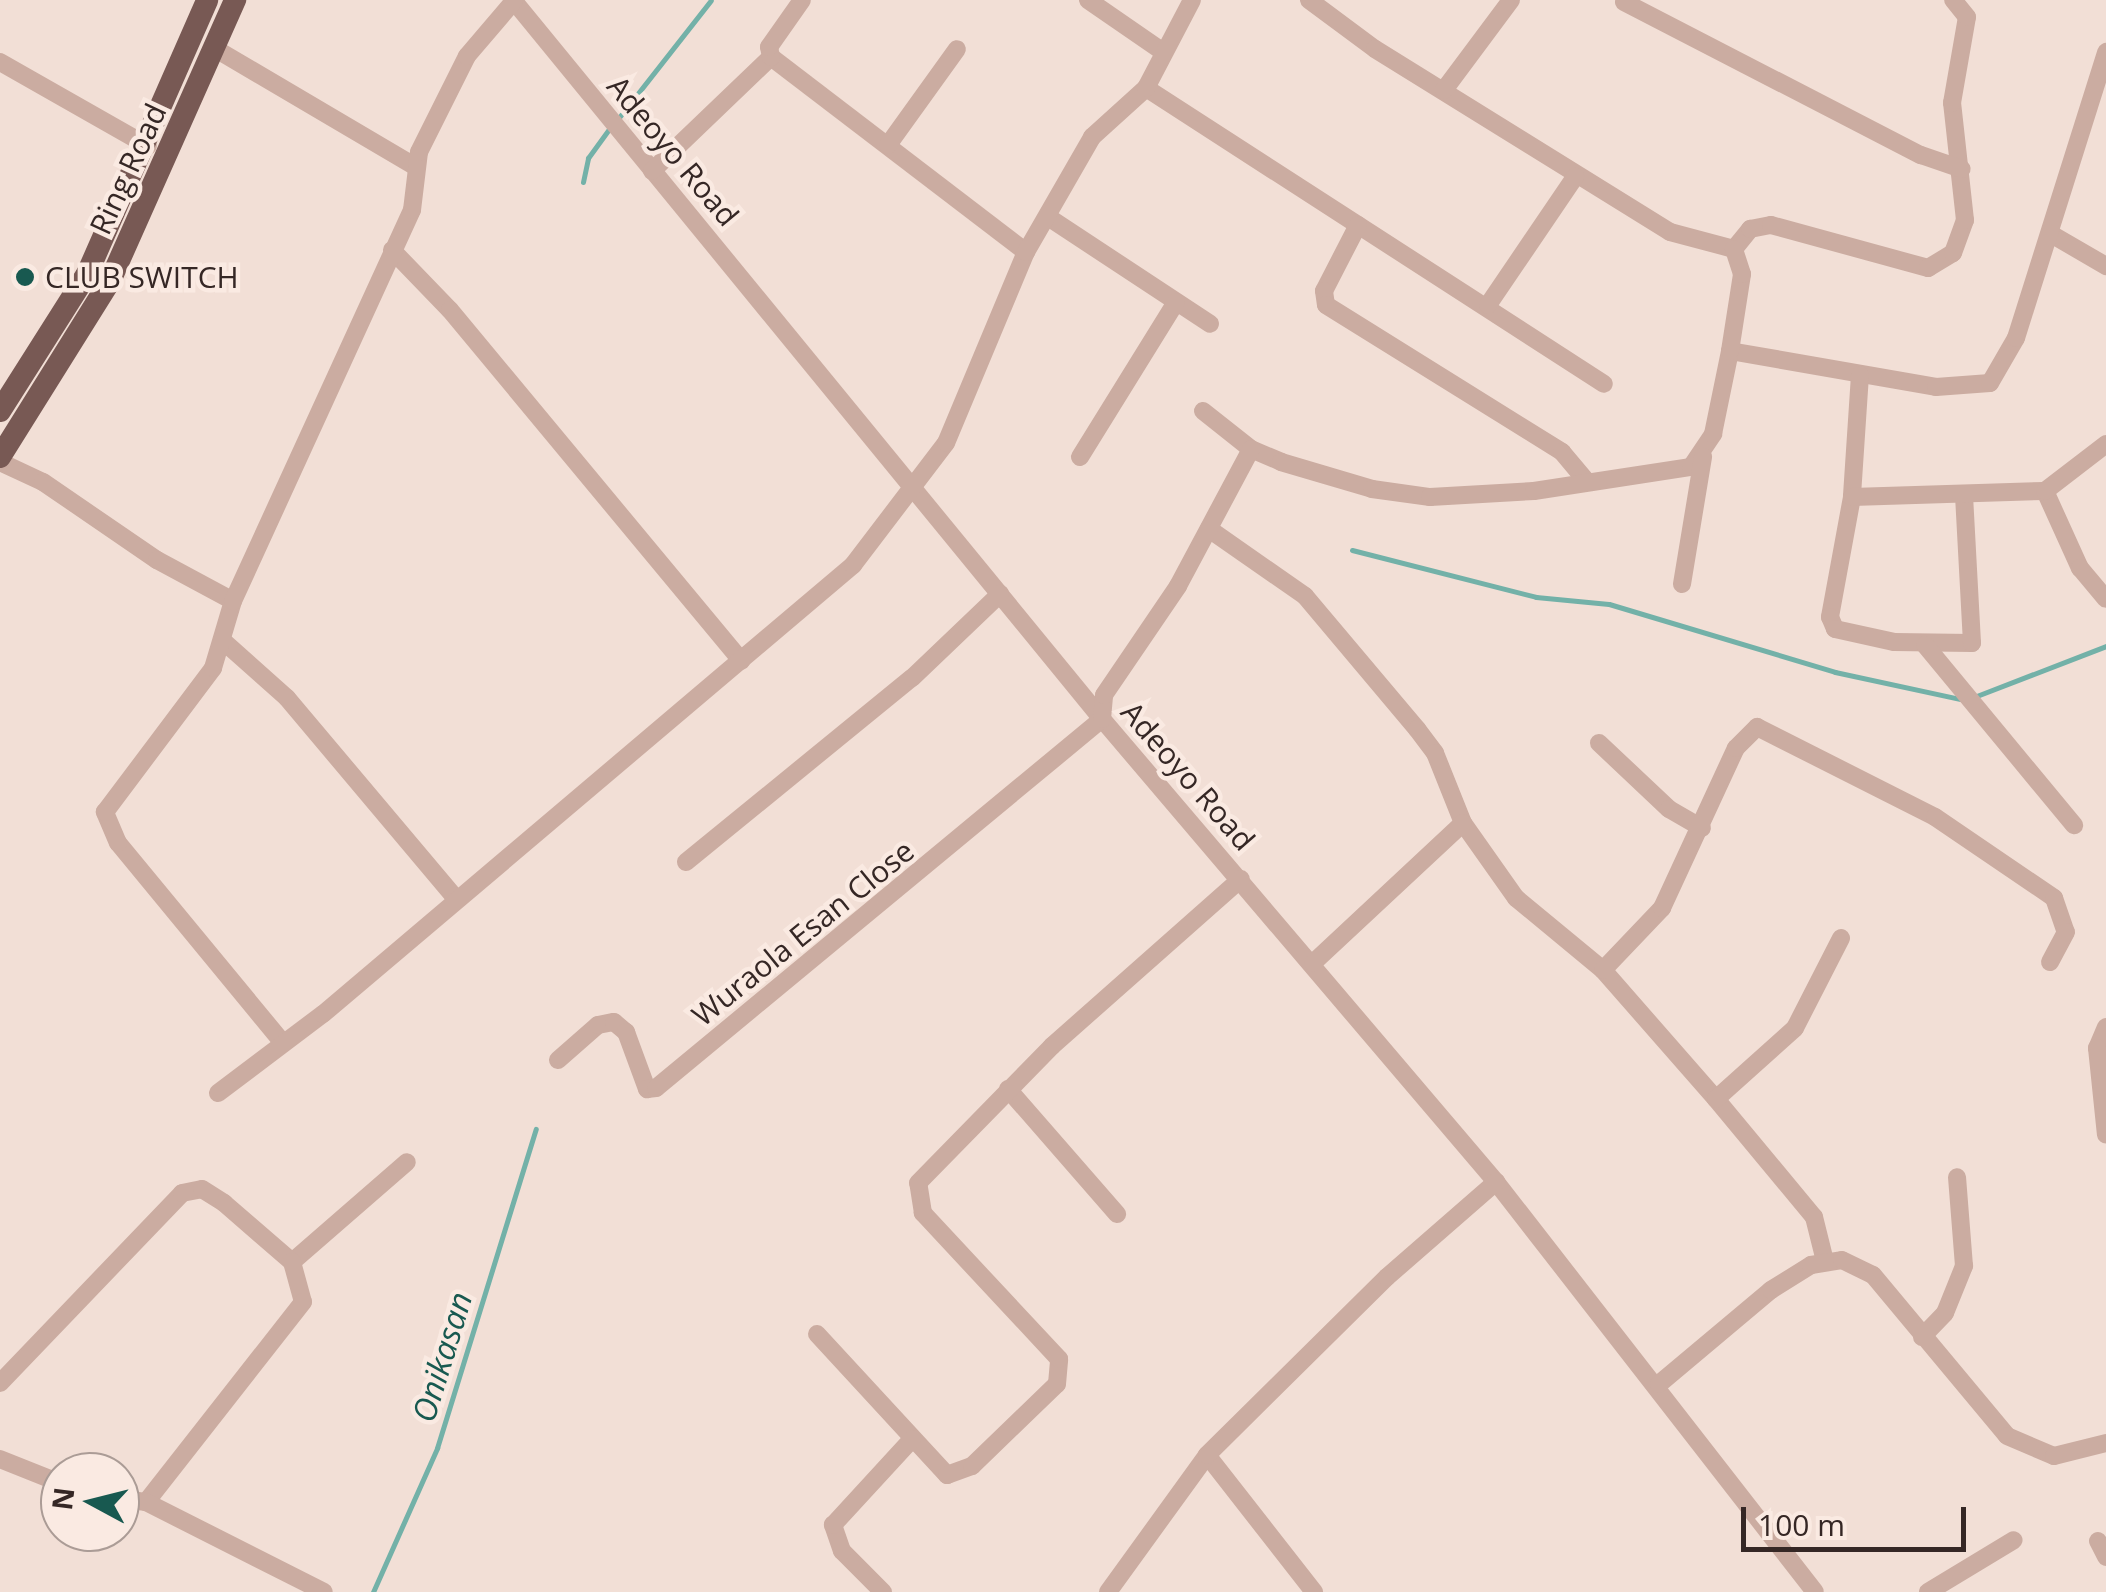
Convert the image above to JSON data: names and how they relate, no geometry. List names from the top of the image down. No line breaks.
{"streets":{"main road":["Ring Road"],"street":["Adeoyo Road","Wuraola Esan Close"]},"crossings":[["Adeoyo Road","Wuraola Esan Close"]],"water":["Onikasan"],"places":["CLUB SWITCH"],"scale_bar":"100 m","north":"left"}
